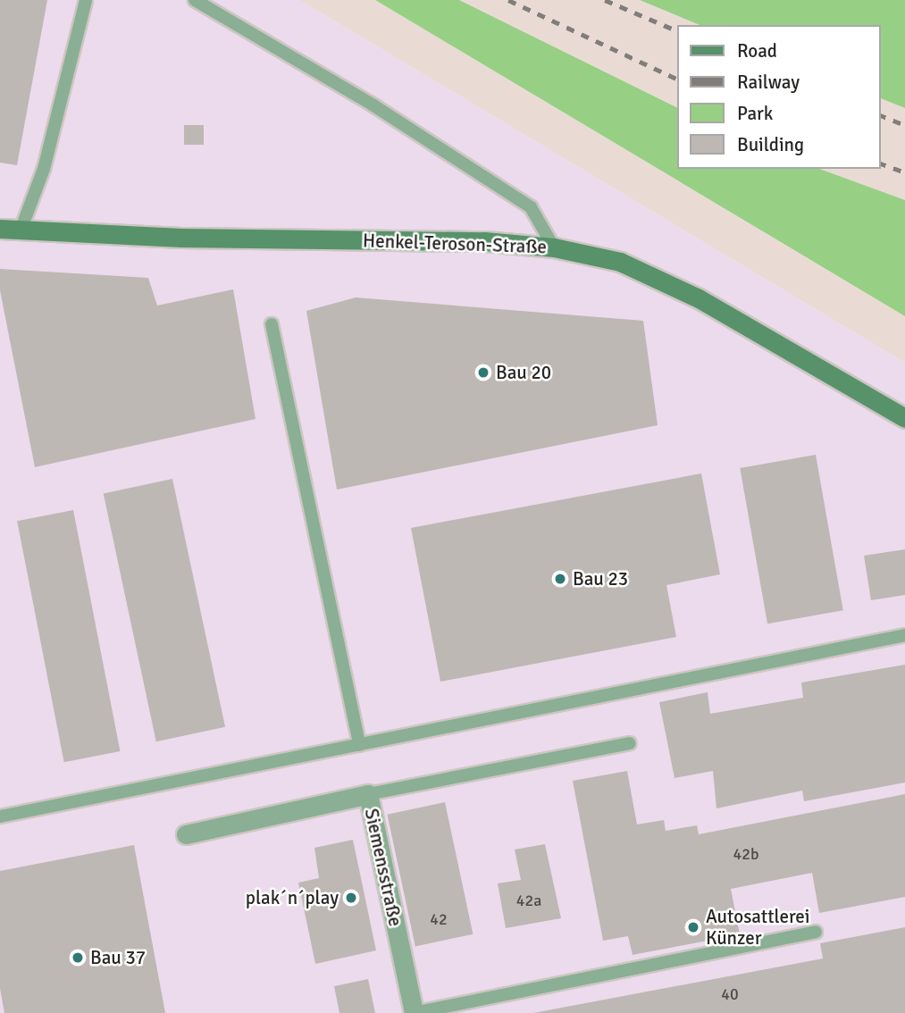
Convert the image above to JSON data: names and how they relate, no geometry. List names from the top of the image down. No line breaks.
{"streets":{"street":["Henkel-Teroson-Straße","Siemensstraße"]},"places":["Bau 20","Bau 23","plak´n´play","Autosattlerei Künzer","Bau 37"],"house_numbers":["42b","42a","42","40"],"legend":["Road","Railway","Park","Building"]}
